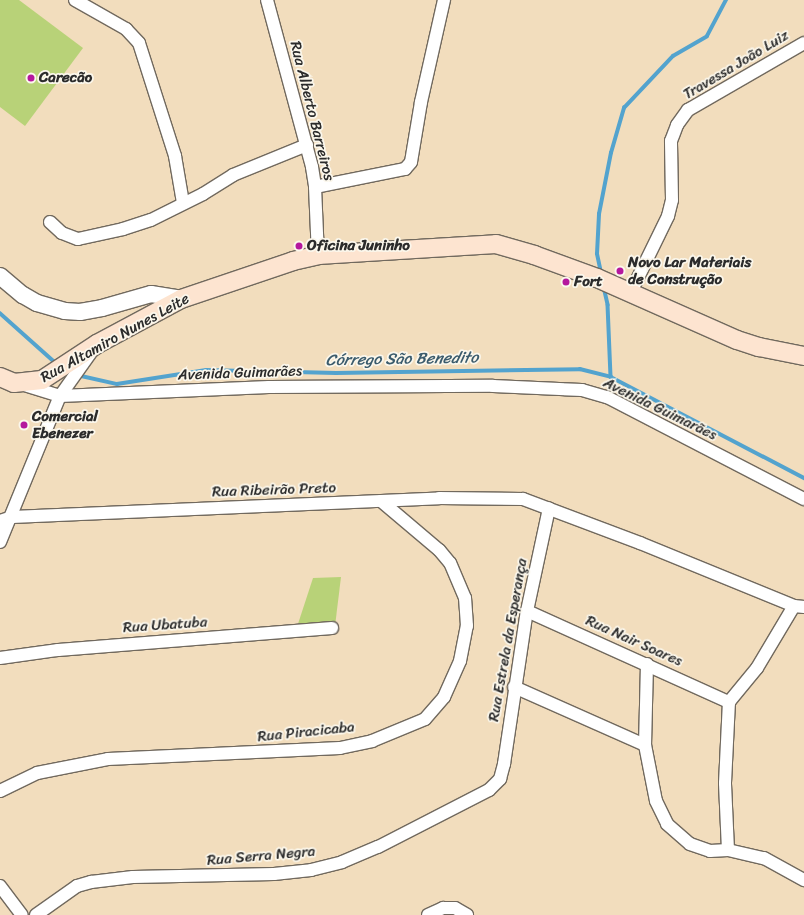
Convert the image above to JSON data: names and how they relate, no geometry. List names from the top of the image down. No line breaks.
{"streets":{"main road":["Rua Altamiro Nunes Leite"],"street":["Travessa João Luiz","Rua Alberto Barreiros","Avenida Guimarães","Rua Ribeirão Preto","Rua Ubatuba","Rua Estrela da Esperança","Rua Nair Soares","Rua Piracicaba","Rua Serra Negra"]},"crossings":[["Travessa João Luiz","Rua Altamiro Nunes Leite"],["Rua Alberto Barreiros","Rua Altamiro Nunes Leite"],["Rua Altamiro Nunes Leite","Avenida Guimarães"],["Rua Ribeirão Preto","Rua Estrela da Esperança"],["Rua Ribeirão Preto","Rua Piracicaba"],["Rua Estrela da Esperança","Rua Nair Soares"],["Rua Estrela da Esperança","Rua Serra Negra"]],"water":["Córrego São Benedito"],"places":["Carecão","Oficina Juninho","Novo Lar Materiais de Construção","Fort","Comercial Ebenezer"]}
